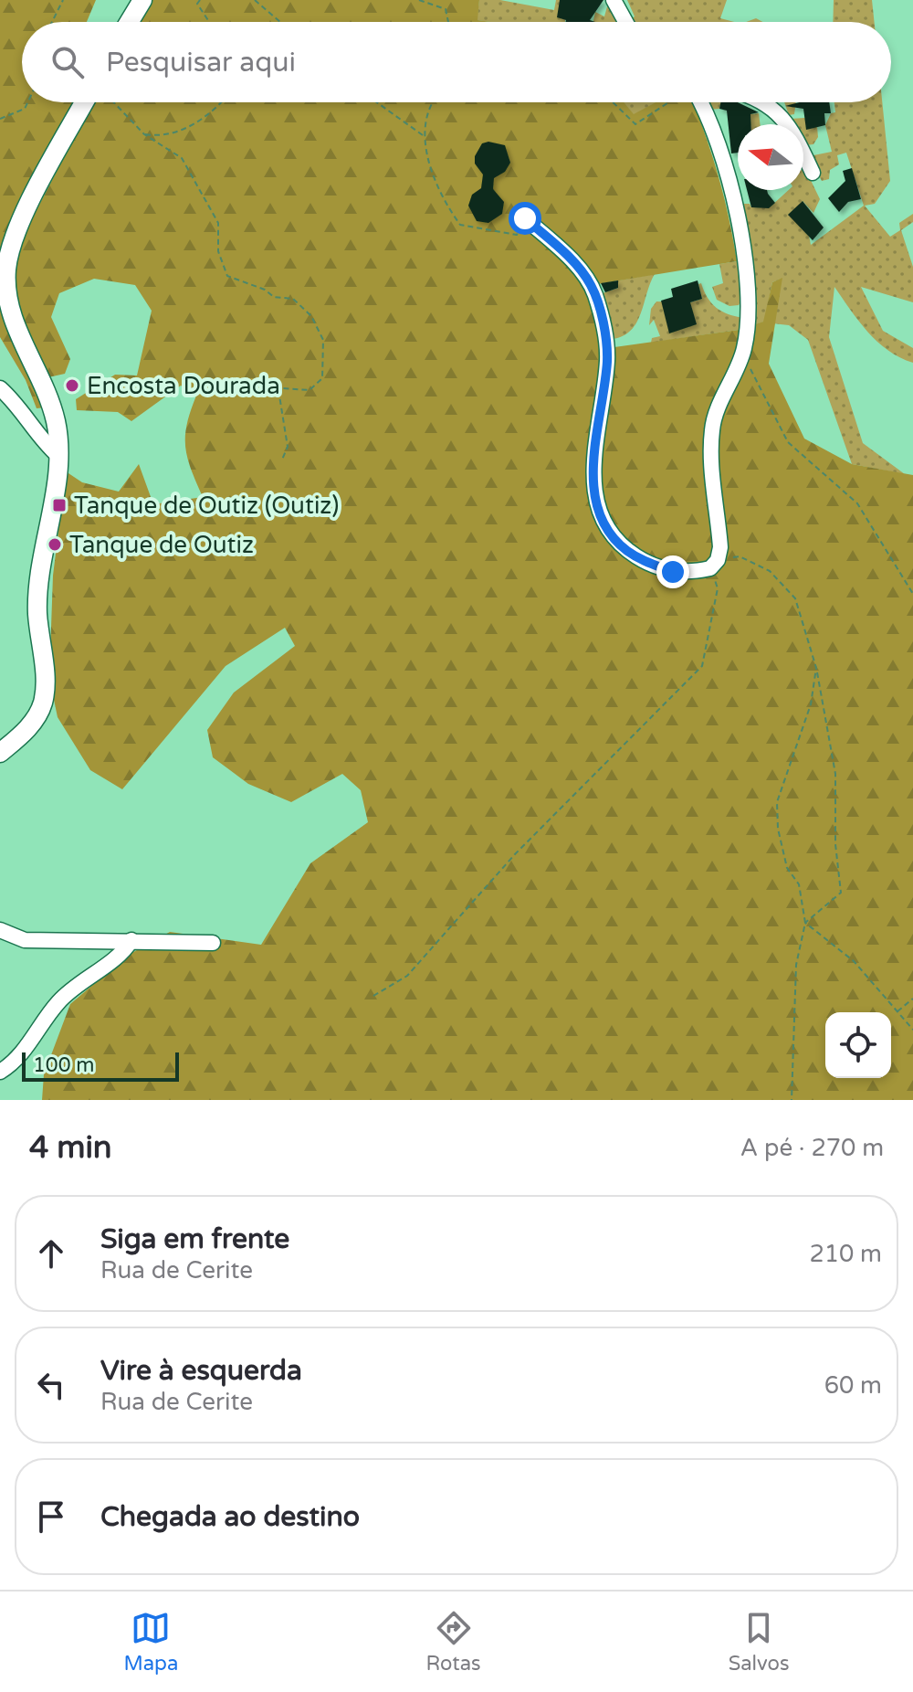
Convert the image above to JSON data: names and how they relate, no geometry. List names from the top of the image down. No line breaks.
{"places":{"other":["Encosta Dourada","Tanque de Outiz"],"transit":["Tanque de Outiz (Outiz)"]},"scale_bar":"100 m","north":"left","page":{"search":"Pesquisar aqui","scale":"100 m","heading":["4 min","A pé · 270 m"],"list":[["Siga em frente","Rua de Cerite","210 m"],["Vire à esquerda","Rua de Cerite","60 m"],"Chegada ao destino"],"nav":["Mapa","Rotas","Salvos"]}}
